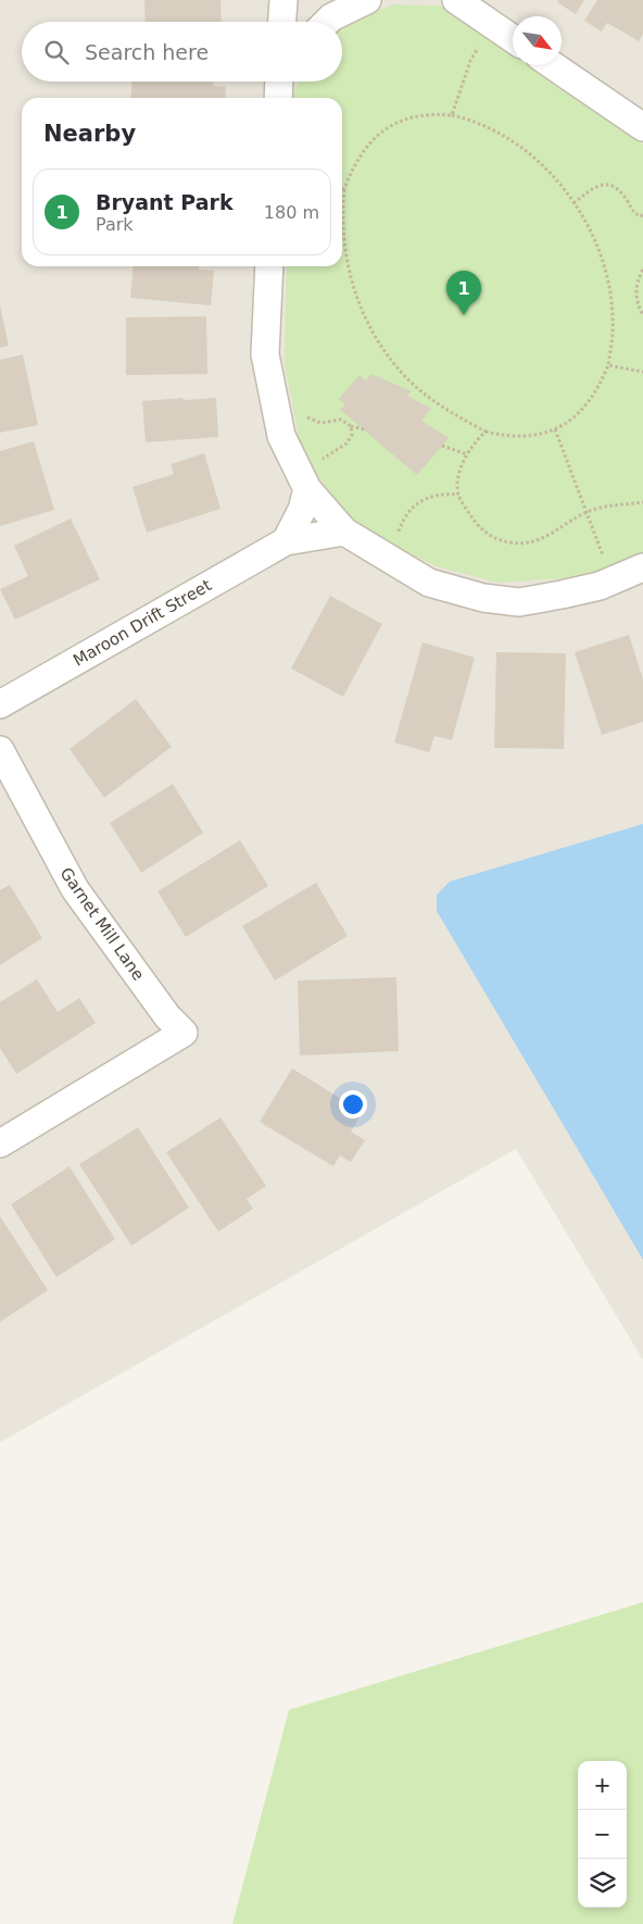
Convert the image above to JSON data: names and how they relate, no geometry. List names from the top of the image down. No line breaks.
{"streets":{"street":["Maroon Drift Street","Garnet Mill Lane"]},"north":"bottom right","page":{"search":"Search here","heading":"Nearby","list":[{"mark":"1","name":"Bryant Park","note":"Park","value":"180 m"}],"pins":"1","map_buttons":["+","−"]}}
